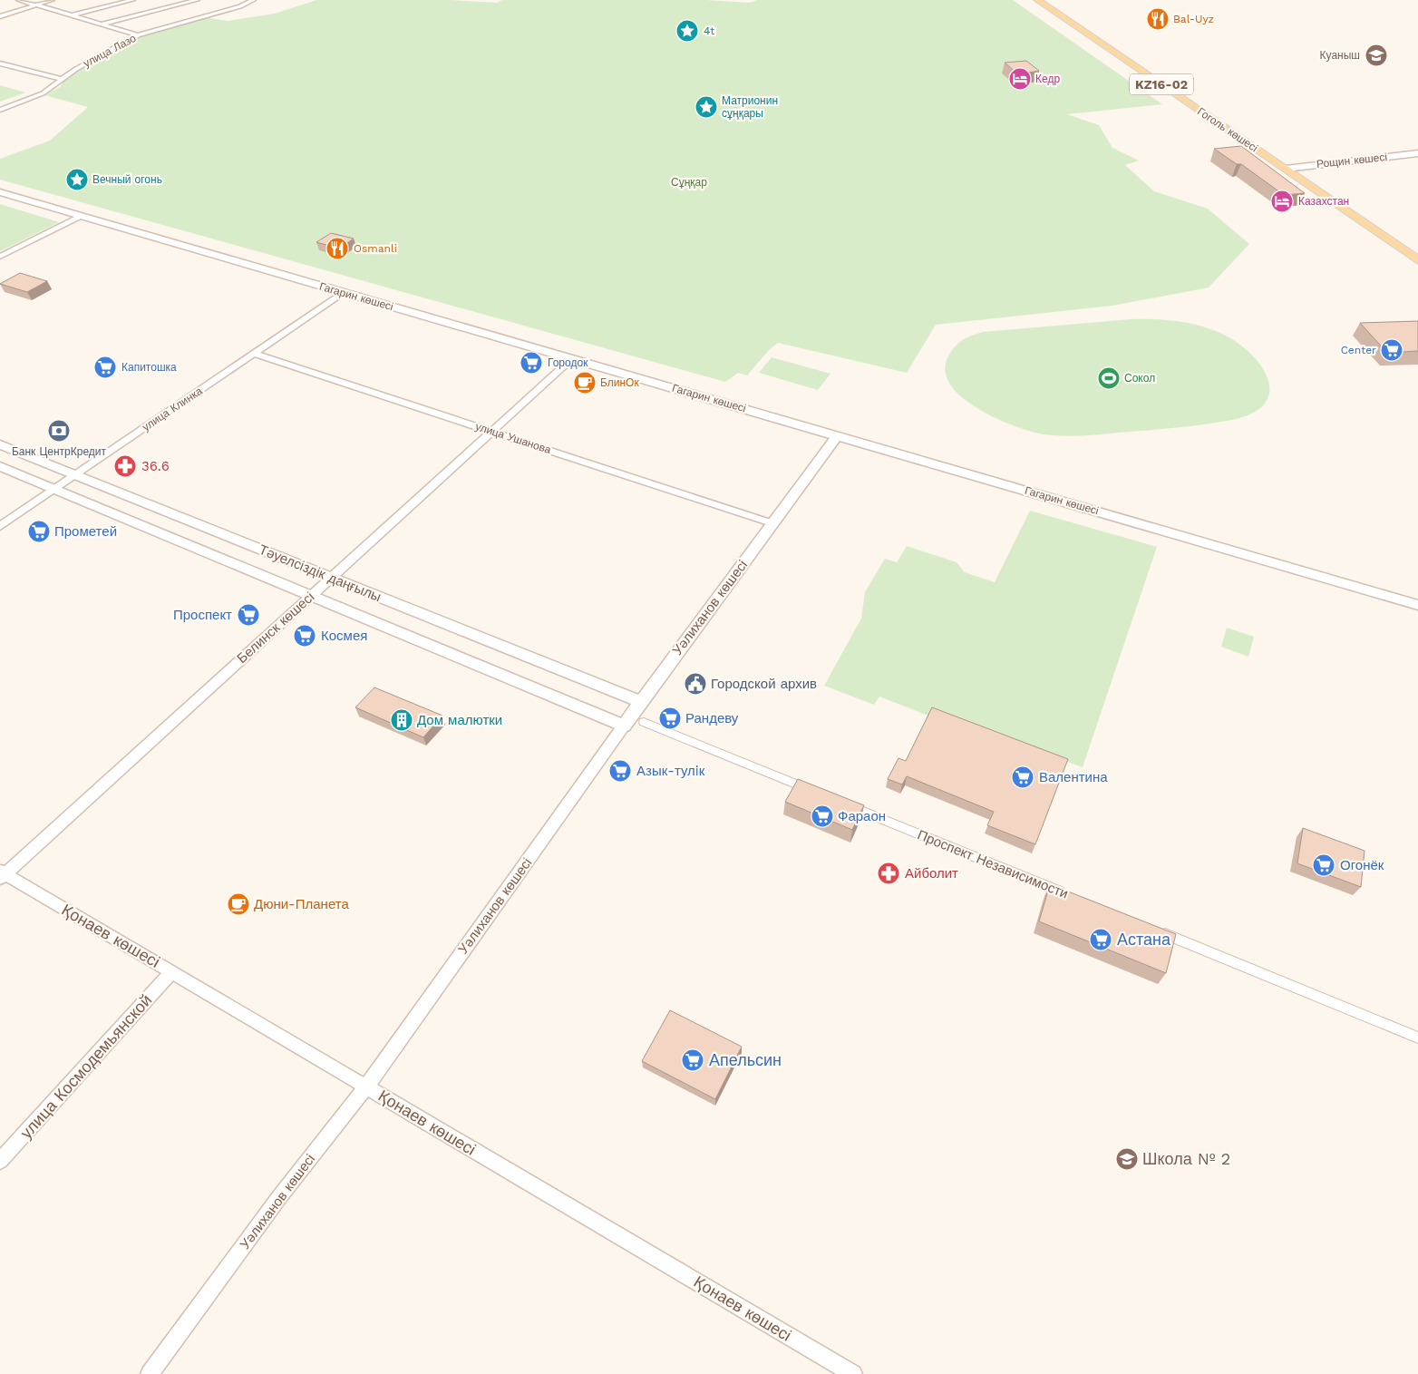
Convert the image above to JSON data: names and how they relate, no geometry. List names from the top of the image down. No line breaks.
{"streets":{"main road":["KZ16-02","Гоголь көшесі"],"street":["улица Лазо","Рощин көшесі","Гагарин көшесі","улица Клинка","улица Ушанова","Тәуелсіздік даңғылы","Уәлиханов көшесі","Белинск көшесі","Проспект Независимости","Қонаев көшесі","улица Космодемьянской"]},"crossings":[["Гоголь көшесі","Рощин көшесі"],["Гагарин көшесі","улица Клинка"],["Гагарин көшесі","Уәлиханов көшесі"],["Гагарин көшесі","Белинск көшесі"],["улица Клинка","улица Ушанова"],["улица Клинка","Тәуелсіздік даңғылы"],["улица Ушанова","Уәлиханов көшесі"],["улица Ушанова","Белинск көшесі"],["Тәуелсіздік даңғылы","Уәлиханов көшесі"],["Тәуелсіздік даңғылы","Белинск көшесі"],["Уәлиханов көшесі","Қонаев көшесі"],["Белинск көшесі","Қонаев көшесі"],["Қонаев көшесі","улица Космодемьянской"]],"parks":["Сұңқар"],"places":{"restaurant":["Bal-Uyz","Osmanli"],"place":["4t","Матрионин сұңқары","Вечный огонь"],"school or university":["Куаныш","Школа № 2"],"hotel":["Кедр","Казахстан"],"supermarket":["Center","Городок","Капитошка","Прометей","Проспект","Космея","Рандеву","Азык-тулiк","Валентина","Фараон","Огонёк","Астана","Апельсин"],"sports":["Сокол"],"cafe":["БлинОк","Дюни-Планета"],"bank":["Банк ЦентрКредит"],"pharmacy":["36.6","Айболит"],"public building":["Городской архив"],"building":["Дом малютки"]}}
